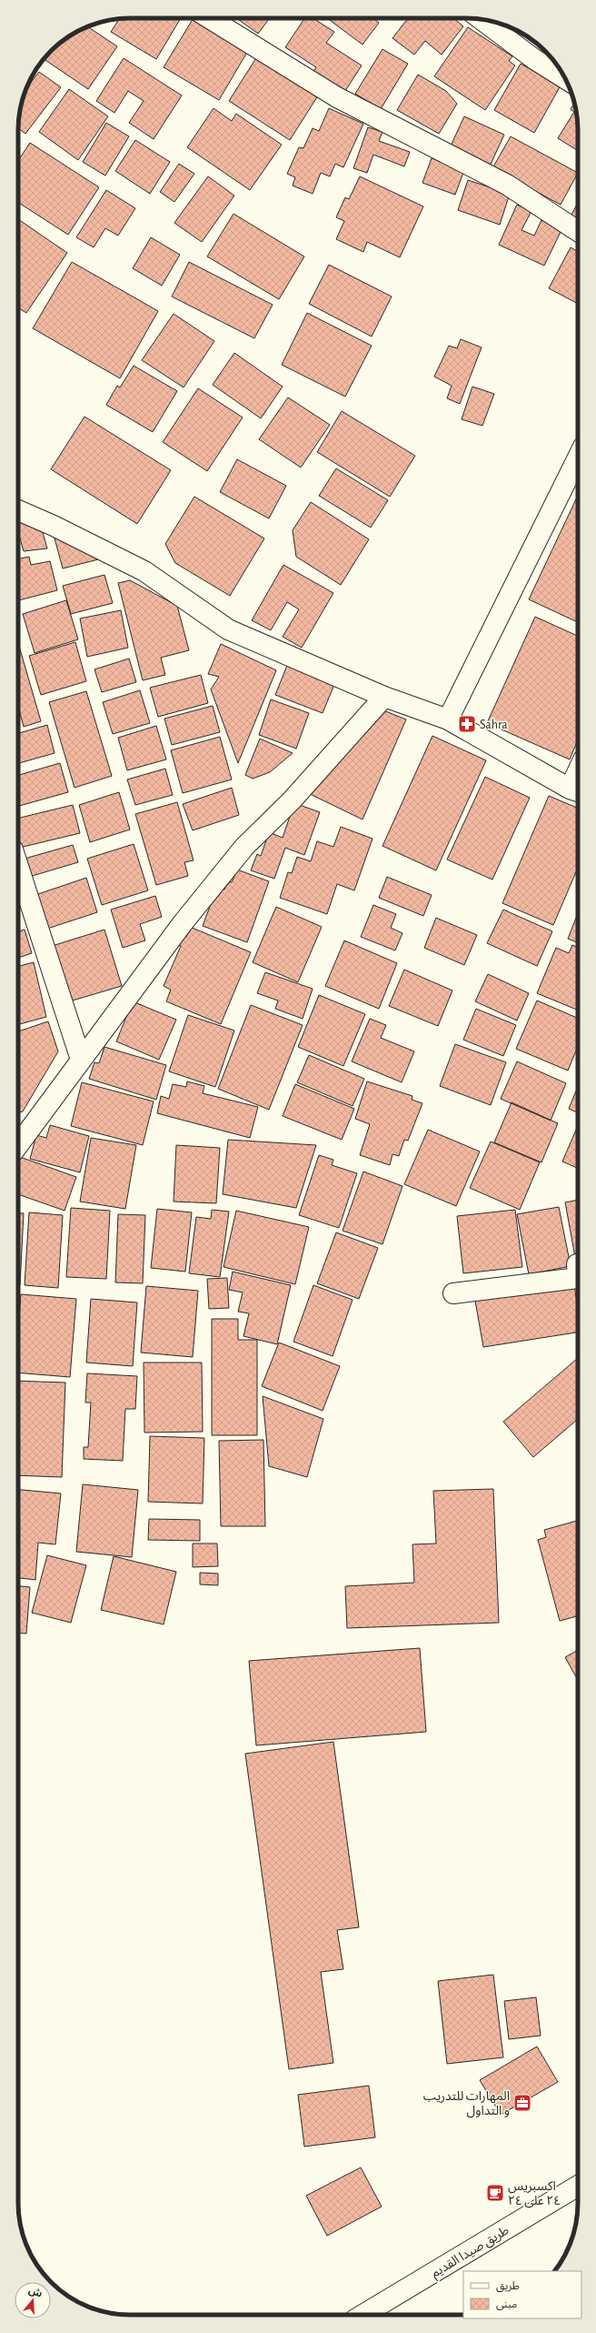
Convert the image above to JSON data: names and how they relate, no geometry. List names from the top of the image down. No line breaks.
{"streets":{"main road":["طريق صيدا القديم"]},"places":{"pharmacy":["Sahra"],"office":["المهارات للتدريب و التداول"],"cafe":["اكسبريس ٢٤ على ٢٤"]},"legend":["طريق","مبنى"],"north":"top"}
